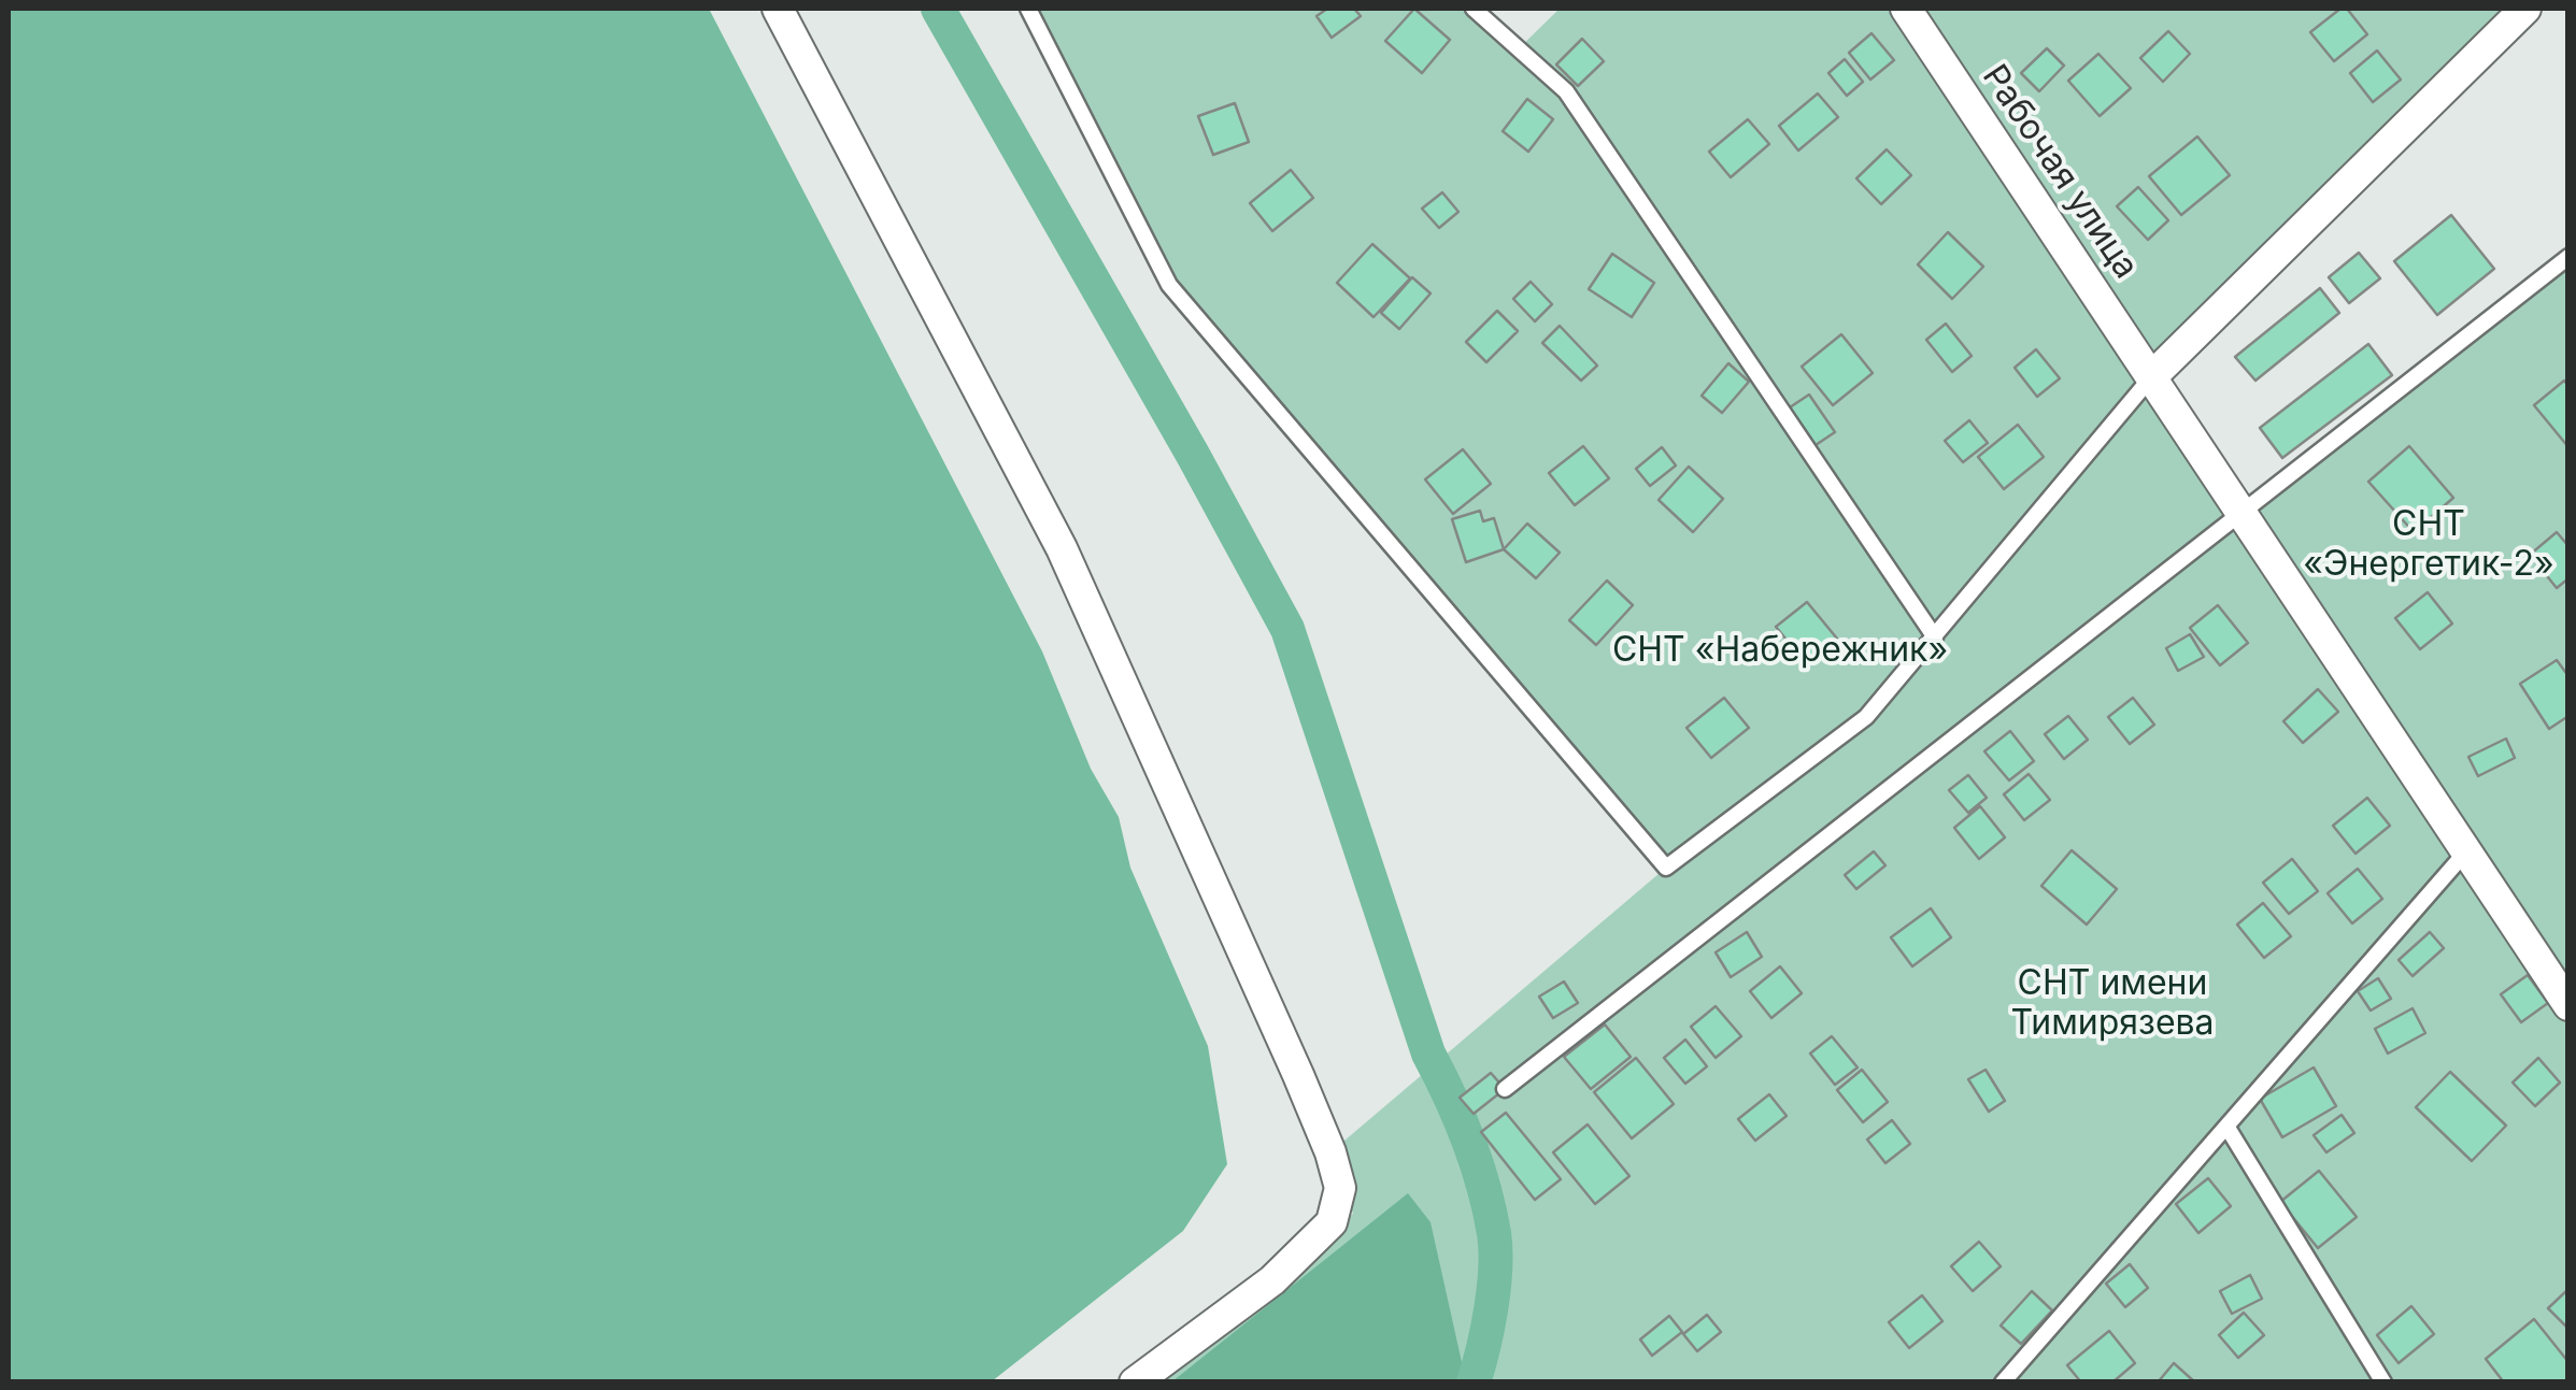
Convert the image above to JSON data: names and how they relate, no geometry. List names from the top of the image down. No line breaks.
{"streets":{"street":["Рабочая улица"]},"parks":["СНТ «Энергетик-2»","СНТ «Набережник»","СНТ имени Тимирязева"]}
